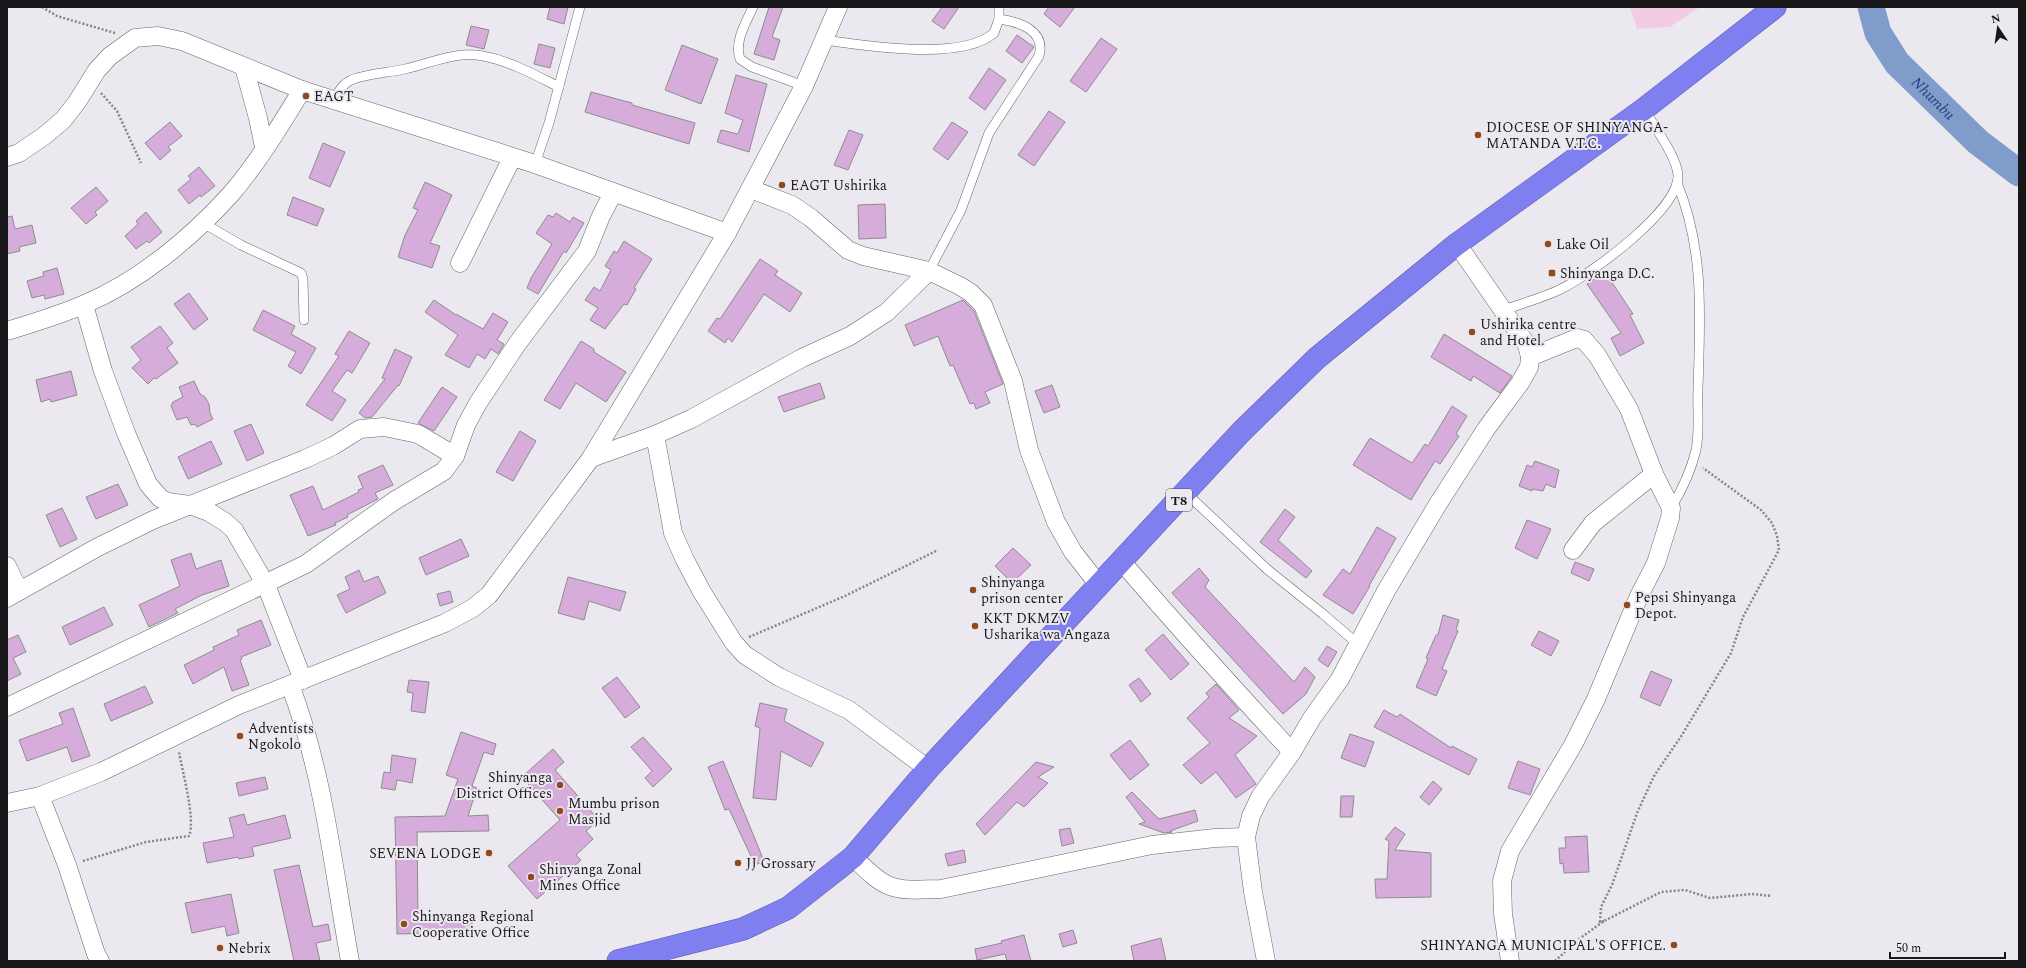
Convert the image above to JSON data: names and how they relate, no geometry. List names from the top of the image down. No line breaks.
{"streets":{"highway":["T8"]},"water":["Nhumbu"],"places":{"other":["EAGT","DIOCESE OF SHINYANGA- MATANDA V.T.C.","EAGT Ushirika","Lake Oil","Ushirika centre and Hotel.","Shinyanga prison center","Pepsi Shinyanga Depot.","KKT DKMZV Usharika wa Angaza","Adventists Ngokolo","Shinyanga District Offices","Mumbu prison Masjid","SEVENA LODGE","JJ Grossary","Shinyanga Zonal Mines Office","Shinyanga Regional Cooperative Office","SHINYANGA MUNICIPAL'S OFFICE.","Nebrix"],"transit":["Shinyanga D.C."]},"scale_bar":"50 m","north":"top"}
